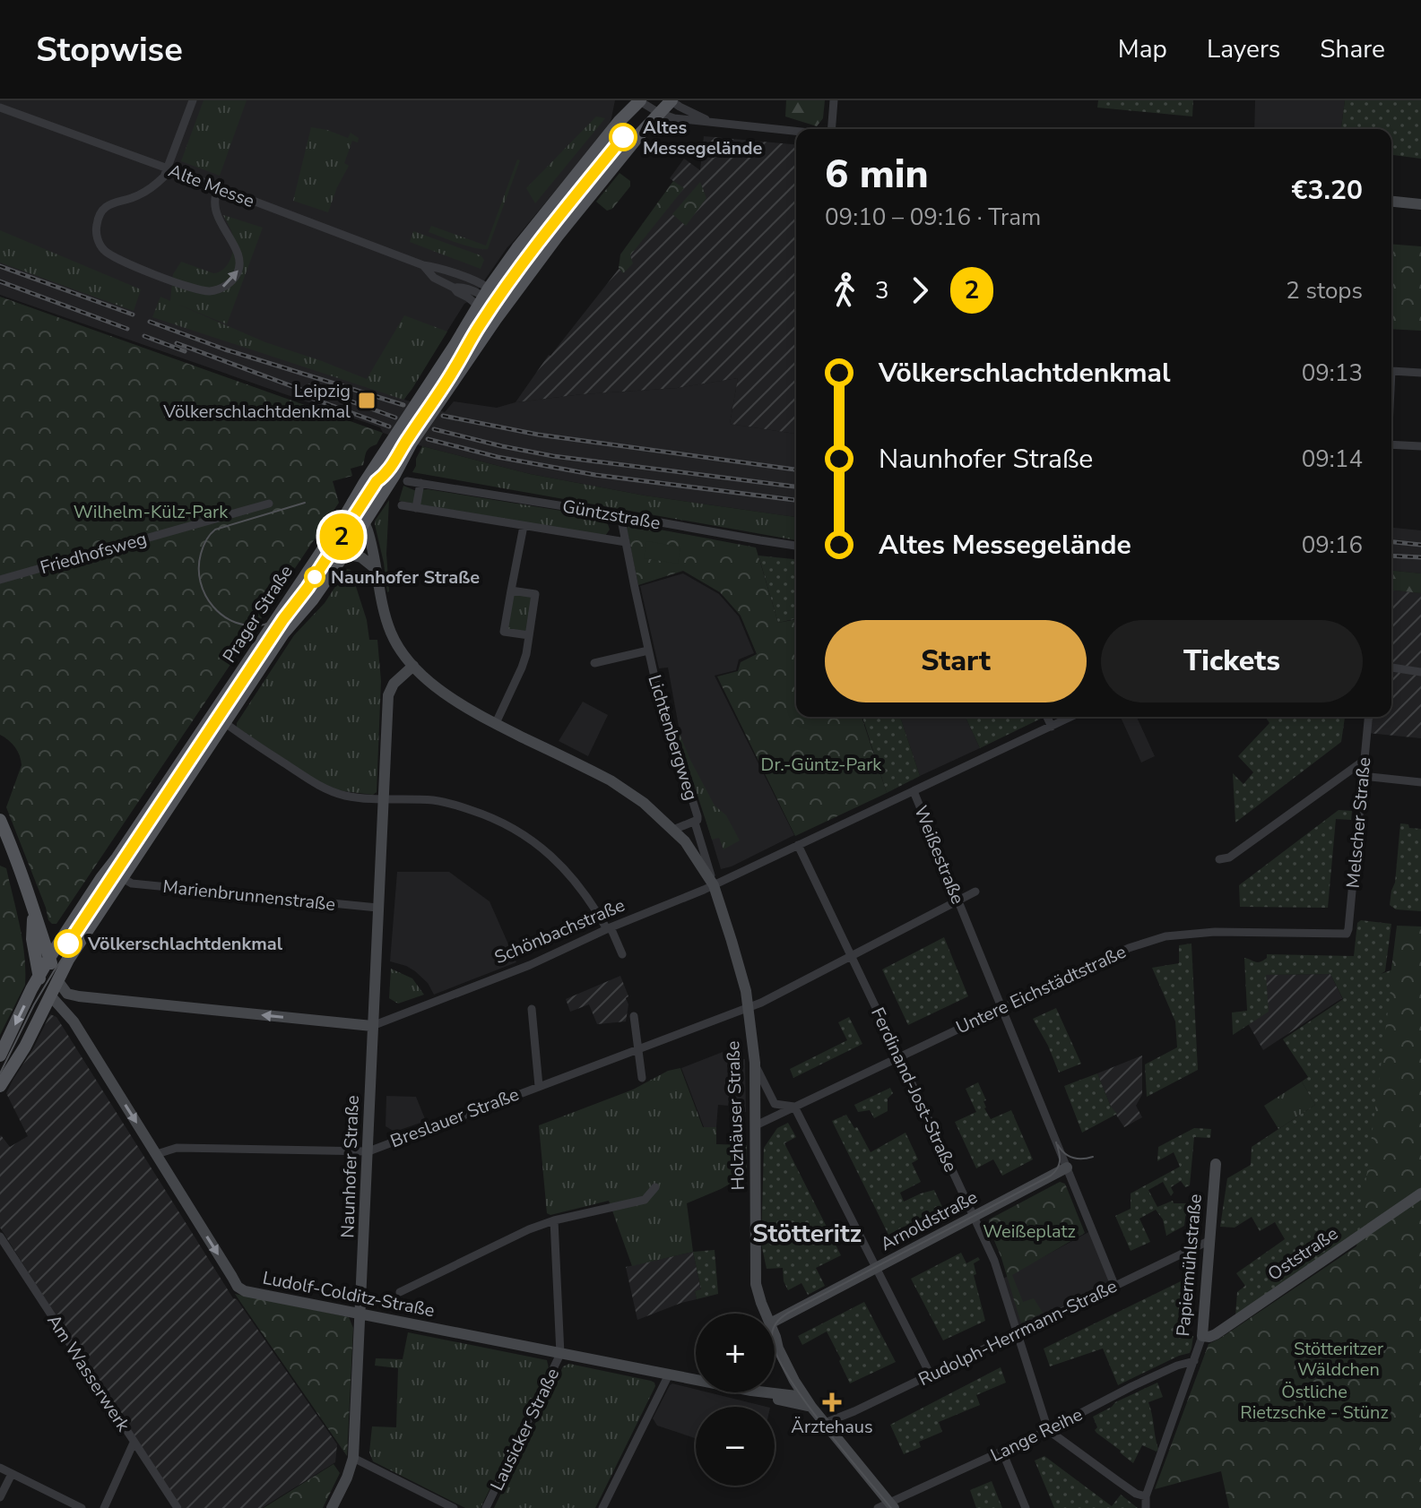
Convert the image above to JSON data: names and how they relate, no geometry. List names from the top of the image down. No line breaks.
{"streets":{"main road":["Prager Straße"],"street":["Alte Messe","Güntzstraße","Friedhofsweg","Lichtenbergweg","Melscher Straße","Weißestraße","Marienbrunnenstraße","Schönbachstraße","Untere Eichstädtstraße","Ferdinand-Jost-Straße","Holzhäuser Straße","Breslauer Straße","Naunhofer Straße","Arnoldstraße","Oststraße","Papiermühlstraße","Ludolf-Colditz-Straße","Rudolph-Herrmann-Straße","Am Wasserwerk","Lausicker Straße","Lange Reihe"]},"crossings":[["Alte Messe","Prager Straße"],["Güntzstraße","Lichtenbergweg"],["Prager Straße","Marienbrunnenstraße"],["Prager Straße","Schönbachstraße"],["Prager Straße","Ludolf-Colditz-Straße"],["Lichtenbergweg","Schönbachstraße"],["Lichtenbergweg","Holzhäuser Straße"],["Melscher Straße","Untere Eichstädtstraße"],["Weißestraße","Schönbachstraße"],["Weißestraße","Untere Eichstädtstraße"],["Weißestraße","Breslauer Straße"],["Weißestraße","Arnoldstraße"],["Marienbrunnenstraße","Naunhofer Straße"],["Schönbachstraße","Ferdinand-Jost-Straße"],["Schönbachstraße","Holzhäuser Straße"],["Schönbachstraße","Naunhofer Straße"],["Untere Eichstädtstraße","Ferdinand-Jost-Straße"],["Untere Eichstädtstraße","Holzhäuser Straße"],["Ferdinand-Jost-Straße","Breslauer Straße"],["Ferdinand-Jost-Straße","Arnoldstraße"],["Ferdinand-Jost-Straße","Rudolph-Herrmann-Straße"],["Ferdinand-Jost-Straße","Lange Reihe"],["Holzhäuser Straße","Breslauer Straße"],["Holzhäuser Straße","Naunhofer Straße"],["Holzhäuser Straße","Ludolf-Colditz-Straße"],["Holzhäuser Straße","Rudolph-Herrmann-Straße"],["Holzhäuser Straße","Lange Reihe"],["Breslauer Straße","Naunhofer Straße"],["Breslauer Straße","Ludolf-Colditz-Straße"],["Naunhofer Straße","Ludolf-Colditz-Straße"],["Oststraße","Papiermühlstraße"],["Papiermühlstraße","Rudolph-Herrmann-Straße"],["Papiermühlstraße","Lange Reihe"],["Ludolf-Colditz-Straße","Lausicker Straße"]],"one_way":["Ludolf-Colditz-Straße"],"districts":["Stötteritz"],"parks":["Wilhelm-Külz-Park","Dr.-Güntz-Park","Weißeplatz","Stötteritzer Wäldchen","Östliche Rietzschke - Stünz"],"places":{"other":["Altes Messegelände","Naunhofer Straße","Völkerschlachtdenkmal"],"transit":["Leipzig Völkerschlachtdenkmal"],"health":["Ärztehaus"]},"lines":["tram line 2"],"page":{"header":"Stopwise","nav":["Map","Layers","Share"],"on_map":"2","heading":["6 min","09:10 – 09:16 · Tram","€3.20"],"legs":["3","2","2 stops"],"list":[{"name":"Völkerschlachtdenkmal","value":"09:13"},{"name":"Naunhofer Straße","value":"09:14"},{"name":"Altes Messegelände","value":"09:16"}],"buttons":["Start","Tickets"],"map_buttons":["+","−"]}}
